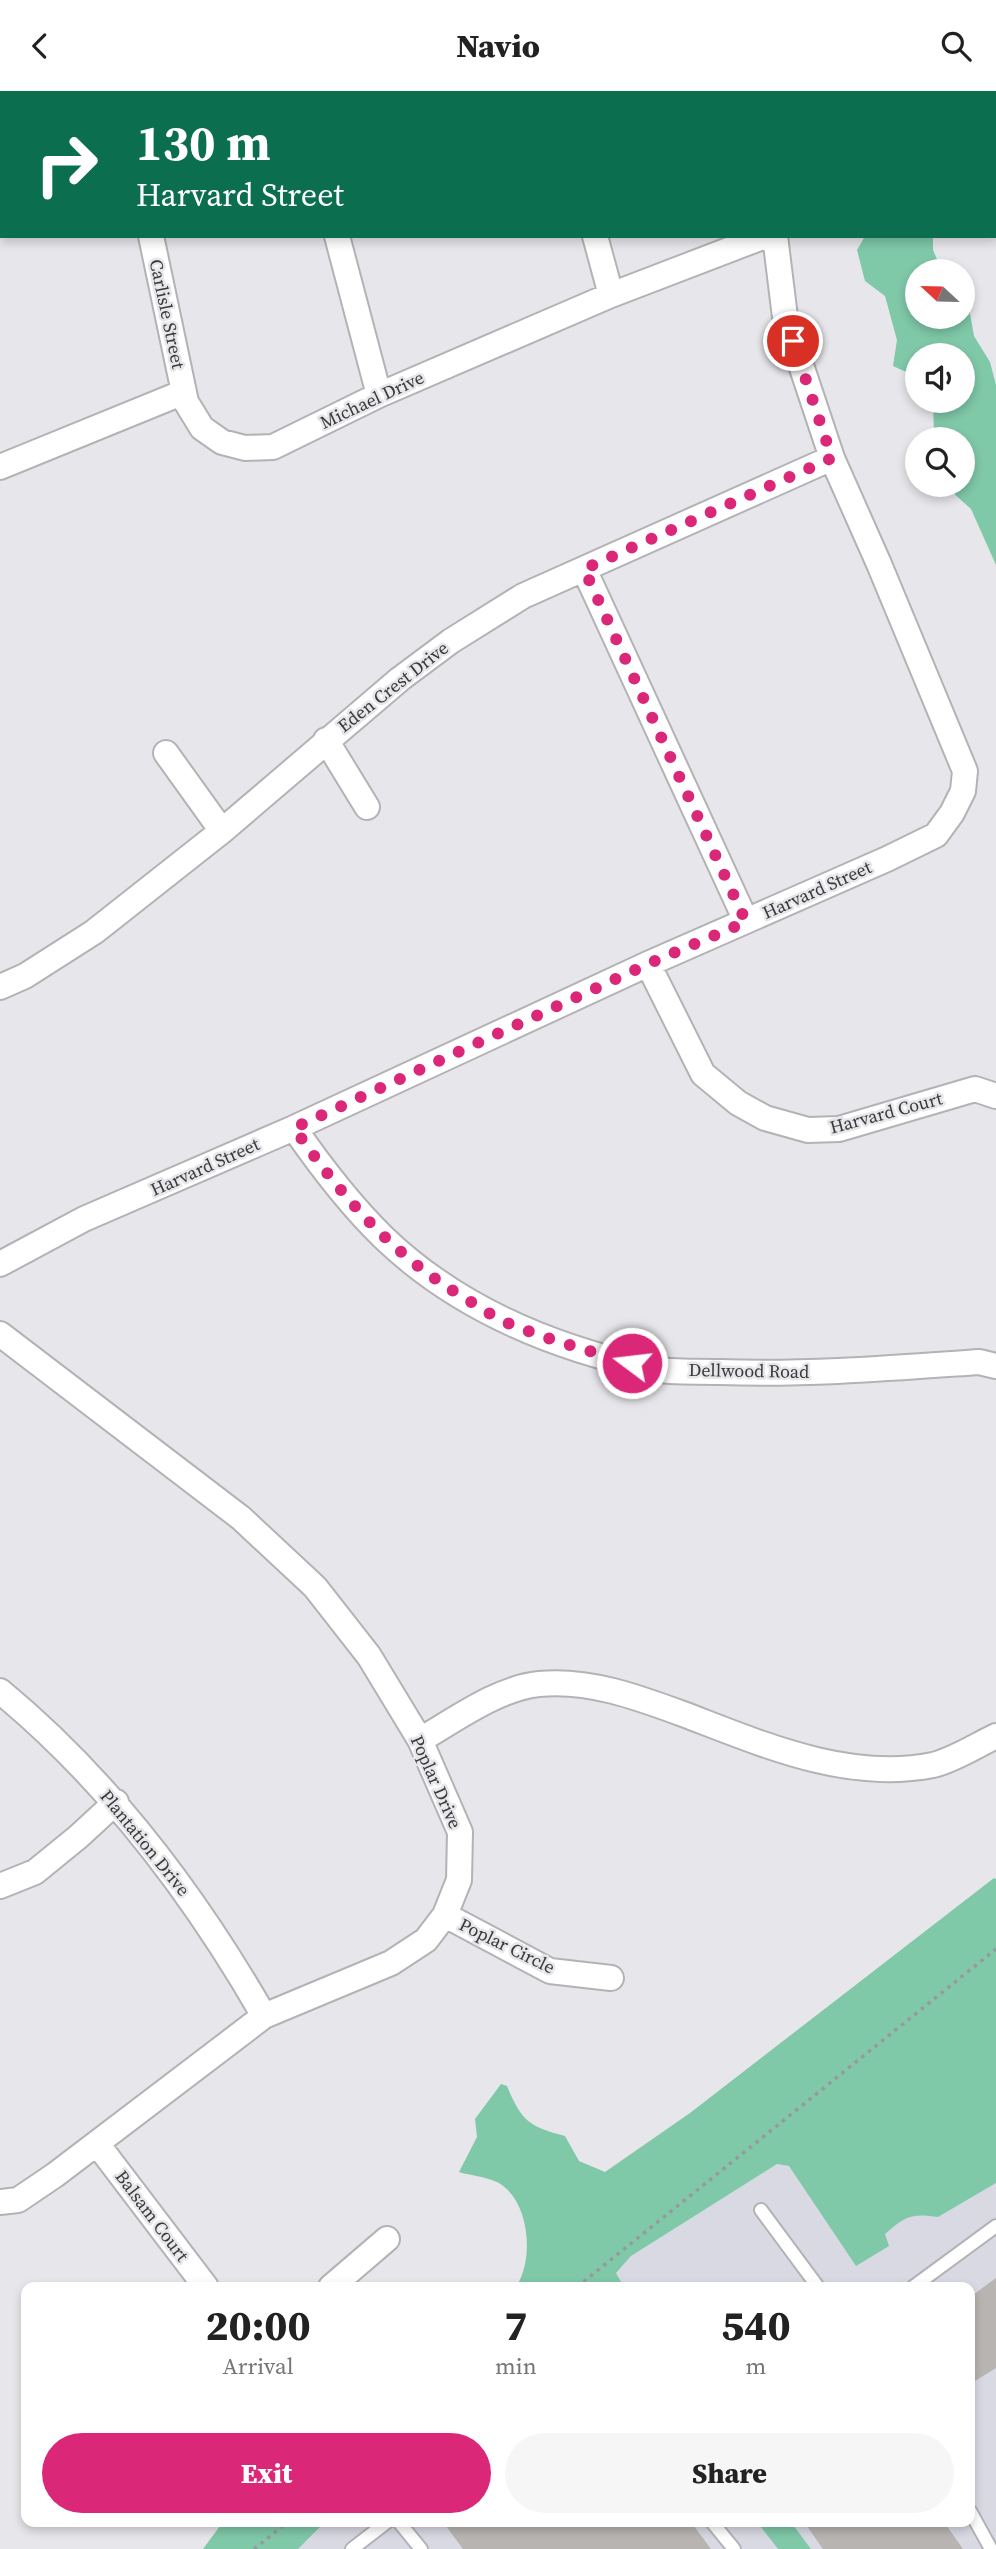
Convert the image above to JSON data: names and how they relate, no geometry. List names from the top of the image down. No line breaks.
{"streets":{"street":["Carlisle Street","Michael Drive","Eden Crest Drive","Harvard Street","Harvard Court","Dellwood Road","Poplar Drive","Plantation Drive","Poplar Circle","Balsam Court"]},"crossings":[["Carlisle Street","Michael Drive"],["Eden Crest Drive","Harvard Street"],["Harvard Street","Harvard Court"],["Harvard Street","Dellwood Road"],["Poplar Drive","Plantation Drive"],["Poplar Drive","Poplar Circle"],["Poplar Drive","Balsam Court"]],"north":"left","page":{"header":"Navio","turn":["130 m","Harvard Street"],"eta":["20:00","Arrival","7","min","540","m"],"buttons":["Exit","Share"]}}
